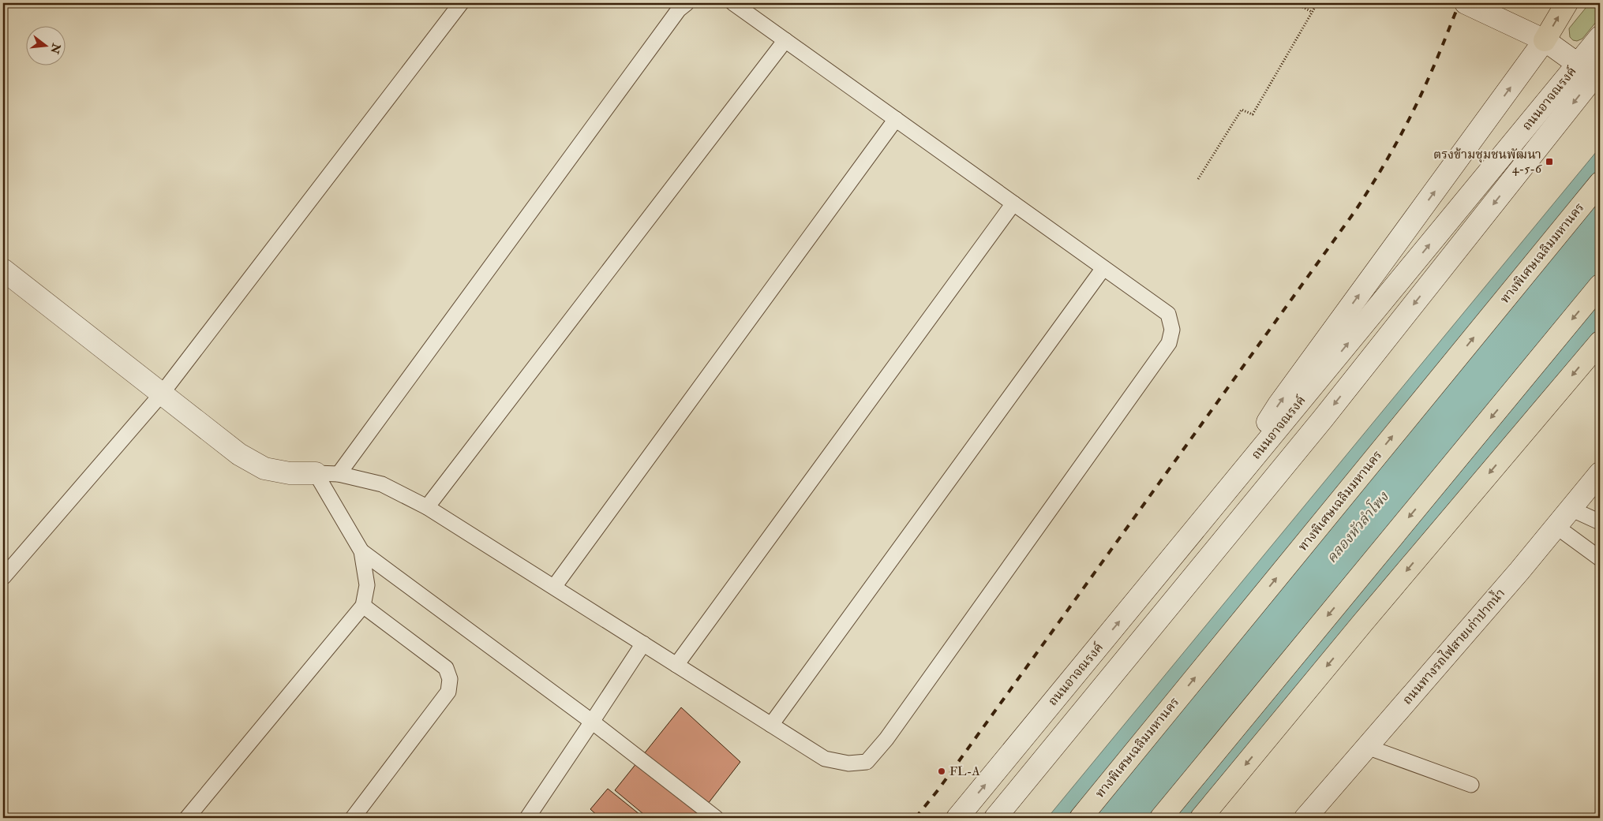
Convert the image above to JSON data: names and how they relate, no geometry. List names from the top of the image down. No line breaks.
{"streets":{"highway":["ทางพิเศษเฉลิมมหานคร"],"main road":["ถนนอาจณรงค์","ถนนทางรถไฟสายเก่าปากน้ำ"]},"water":["คลองหัวลำโพง"],"places":{"transit":["ตรงข้ามชุมชนพัฒนา 4-5-6"],"other":["FL-A"]},"north":"right"}
